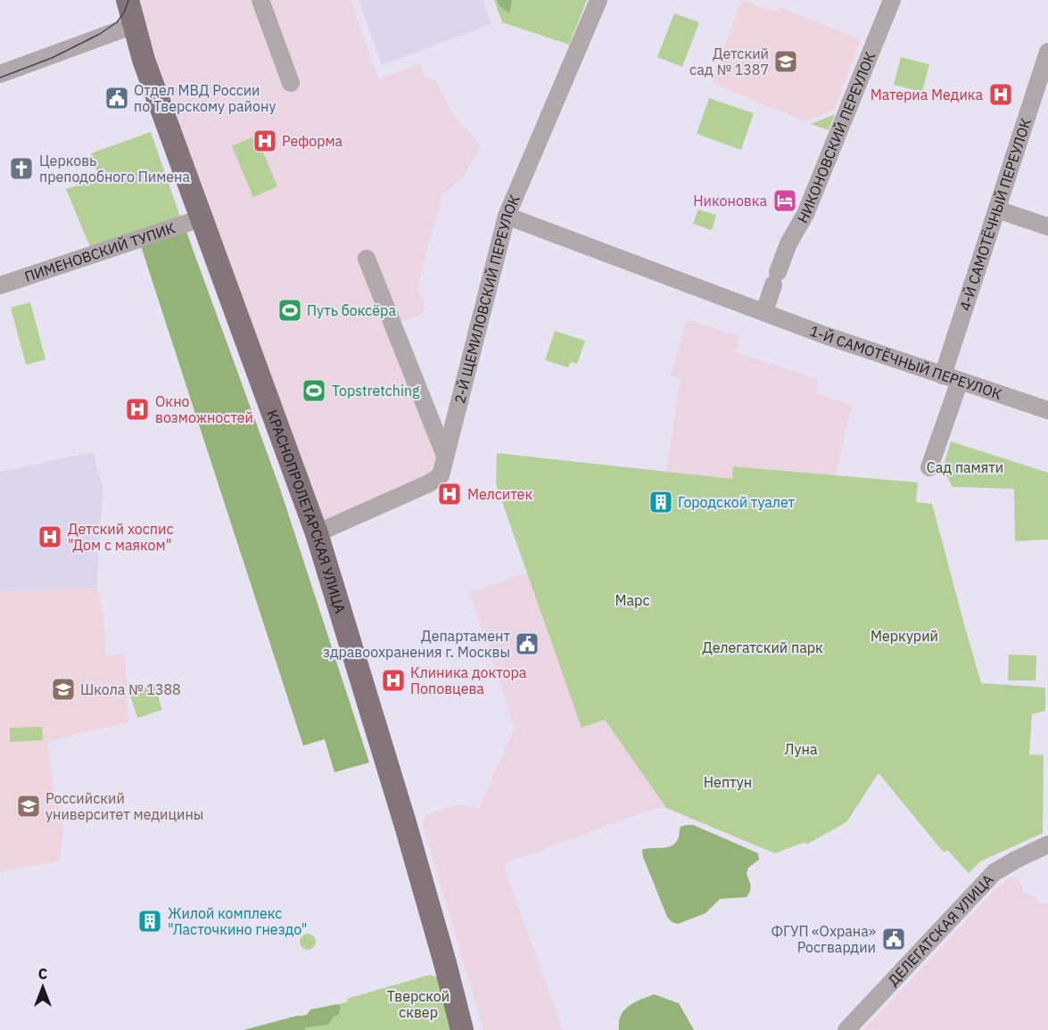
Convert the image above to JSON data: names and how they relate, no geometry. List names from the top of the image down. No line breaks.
{"streets":{"main road":["КРАСНОПРОЛЕТАРСКАЯ УЛИЦА"],"street":["НИКОНОВСКИЙ ПЕРЕУЛОК","4-Й САМОТЁЧНЫЙ ПЕРЕУЛОК","ПИМЕНОВСКИЙ ТУПИК","2-Й ЩЕМИЛОВСКИЙ ПЕРЕУЛОК","1-Й САМОТЁЧНЫЙ ПЕРЕУЛОК","ДЕЛЕГАТСКАЯ УЛИЦА"]},"crossings":[["НИКОНОВСКИЙ ПЕРЕУЛОК","1-Й САМОТЁЧНЫЙ ПЕРЕУЛОК"],["4-Й САМОТЁЧНЫЙ ПЕРЕУЛОК","1-Й САМОТЁЧНЫЙ ПЕРЕУЛОК"],["ПИМЕНОВСКИЙ ТУПИК","КРАСНОПРОЛЕТАРСКАЯ УЛИЦА"],["2-Й ЩЕМИЛОВСКИЙ ПЕРЕУЛОК","1-Й САМОТЁЧНЫЙ ПЕРЕУЛОК"],["2-Й ЩЕМИЛОВСКИЙ ПЕРЕУЛОК","КРАСНОПРОЛЕТАРСКАЯ УЛИЦА"]],"parks":["Сад памяти","Марс","Меркурий","Делегатский парк","Луна","Нептун","Тверской сквер"],"places":{"school or university":["Детский сад № 1387","Школа № 1388","Российский университет медицины"],"hospital":["Материа Медика","Реформа","Окно возможностей","Мелситек","Детский хоспис \"Дом с маяком\"","Клиника доктора Поповцева"],"public building":["Отдел МВД России по Тверскому району","Департамент здравоохранения г. Москвы","ФГУП «Охрана» Росгвардии"],"church":["Церковь преподобного Пимена"],"hotel":["Никоновка"],"sports":["Путь боксёра","Topstretching"],"building":["Городской туалет","Жилой комплекс \"Ласточкино гнездо\""]},"north":"top"}
